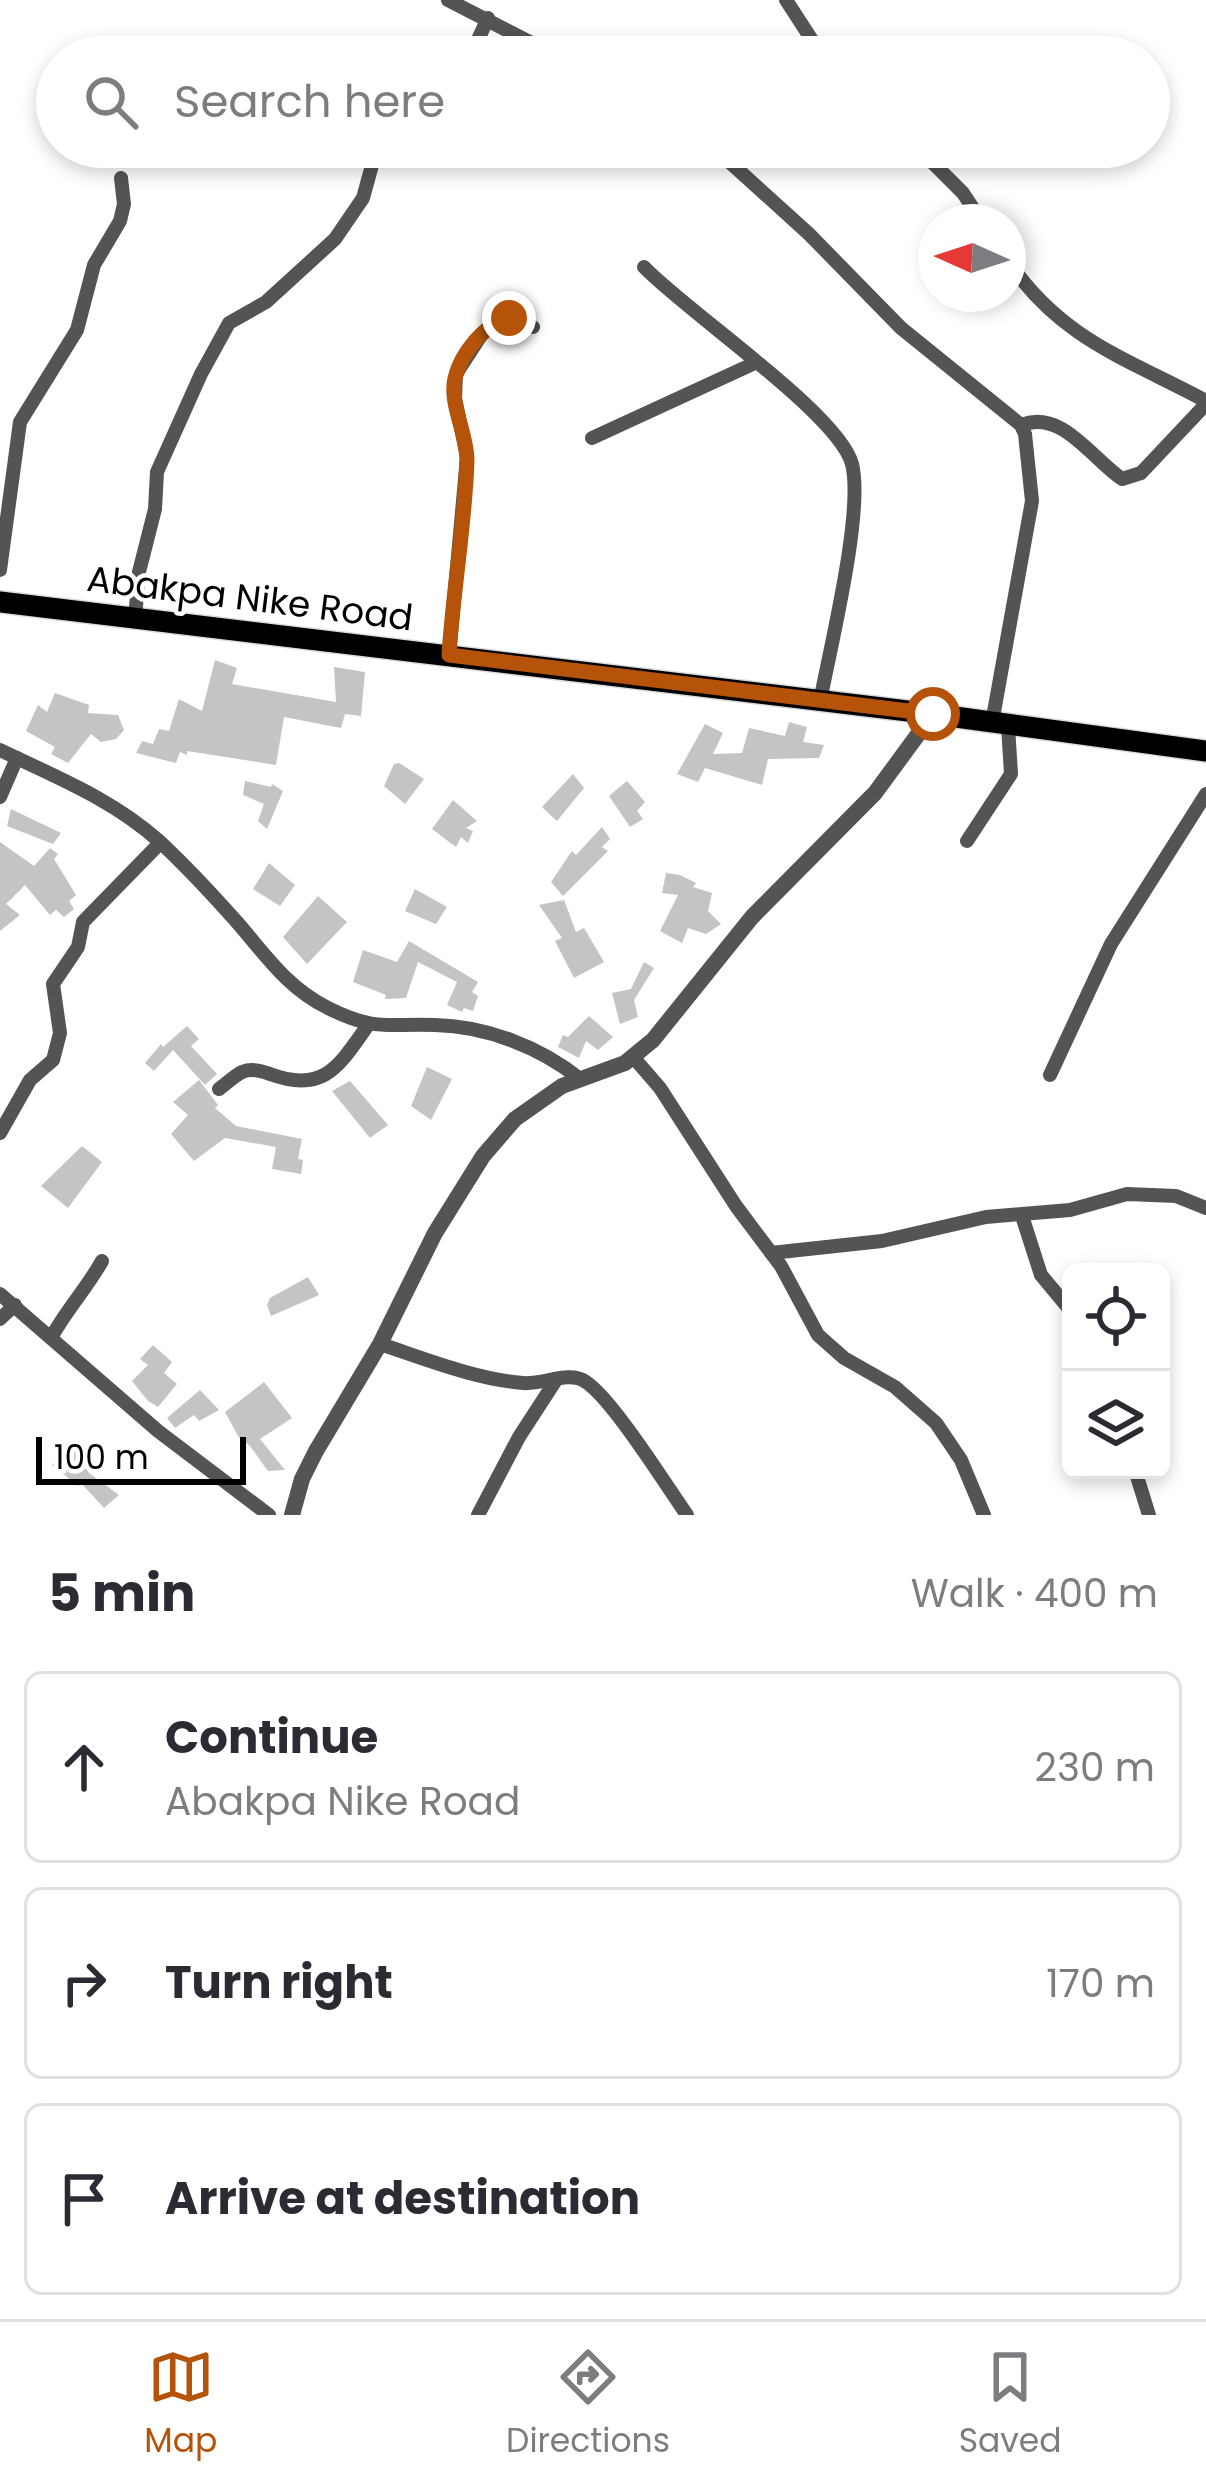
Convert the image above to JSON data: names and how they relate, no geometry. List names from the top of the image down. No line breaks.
{"streets":{"main road":["Abakpa Nike Road"]},"scale_bar":"100 m","north":"left","page":{"search":"Search here","scale":"100 m","heading":["5 min","Walk · 400 m"],"list":[["Continue","Abakpa Nike Road","230 m"],["Turn right","170 m"],"Arrive at destination"],"nav":["Map","Directions","Saved"]}}
